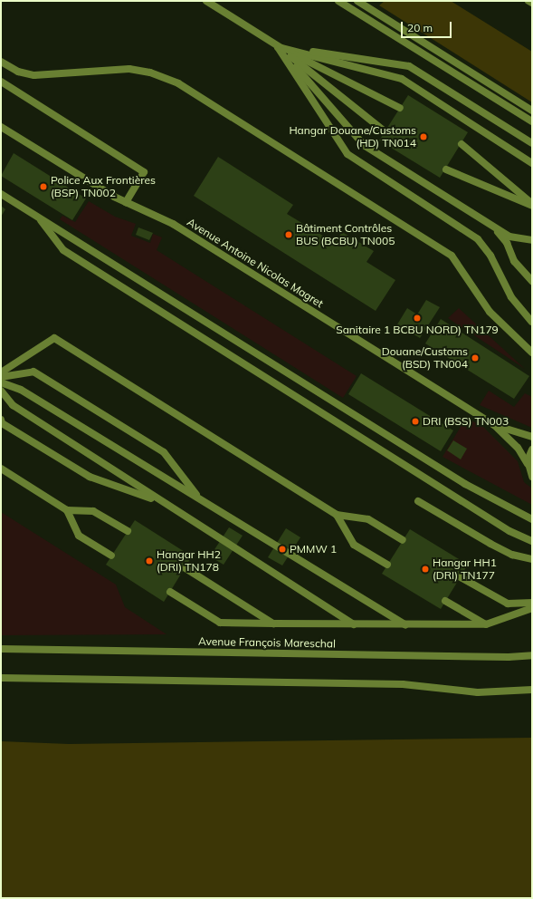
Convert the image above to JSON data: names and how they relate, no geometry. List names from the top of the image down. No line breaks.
{"streets":{"street":["Avenue Antoine Nicolas Magret","Avenue François Mareschal"]},"places":["Hangar Douane/Customs (HD) TN014","Police Aux Frontières (BSP) TN002","Bâtiment Contrôles BUS (BCBU) TN005","Sanitaire 1 BCBU NORD) TN179","Douane/Customs (BSD) TN004","DRI (BSS) TN003","PMMW 1","Hangar HH2 (DRI) TN178","Hangar HH1 (DRI) TN177"],"scale_bar":"20 m"}
